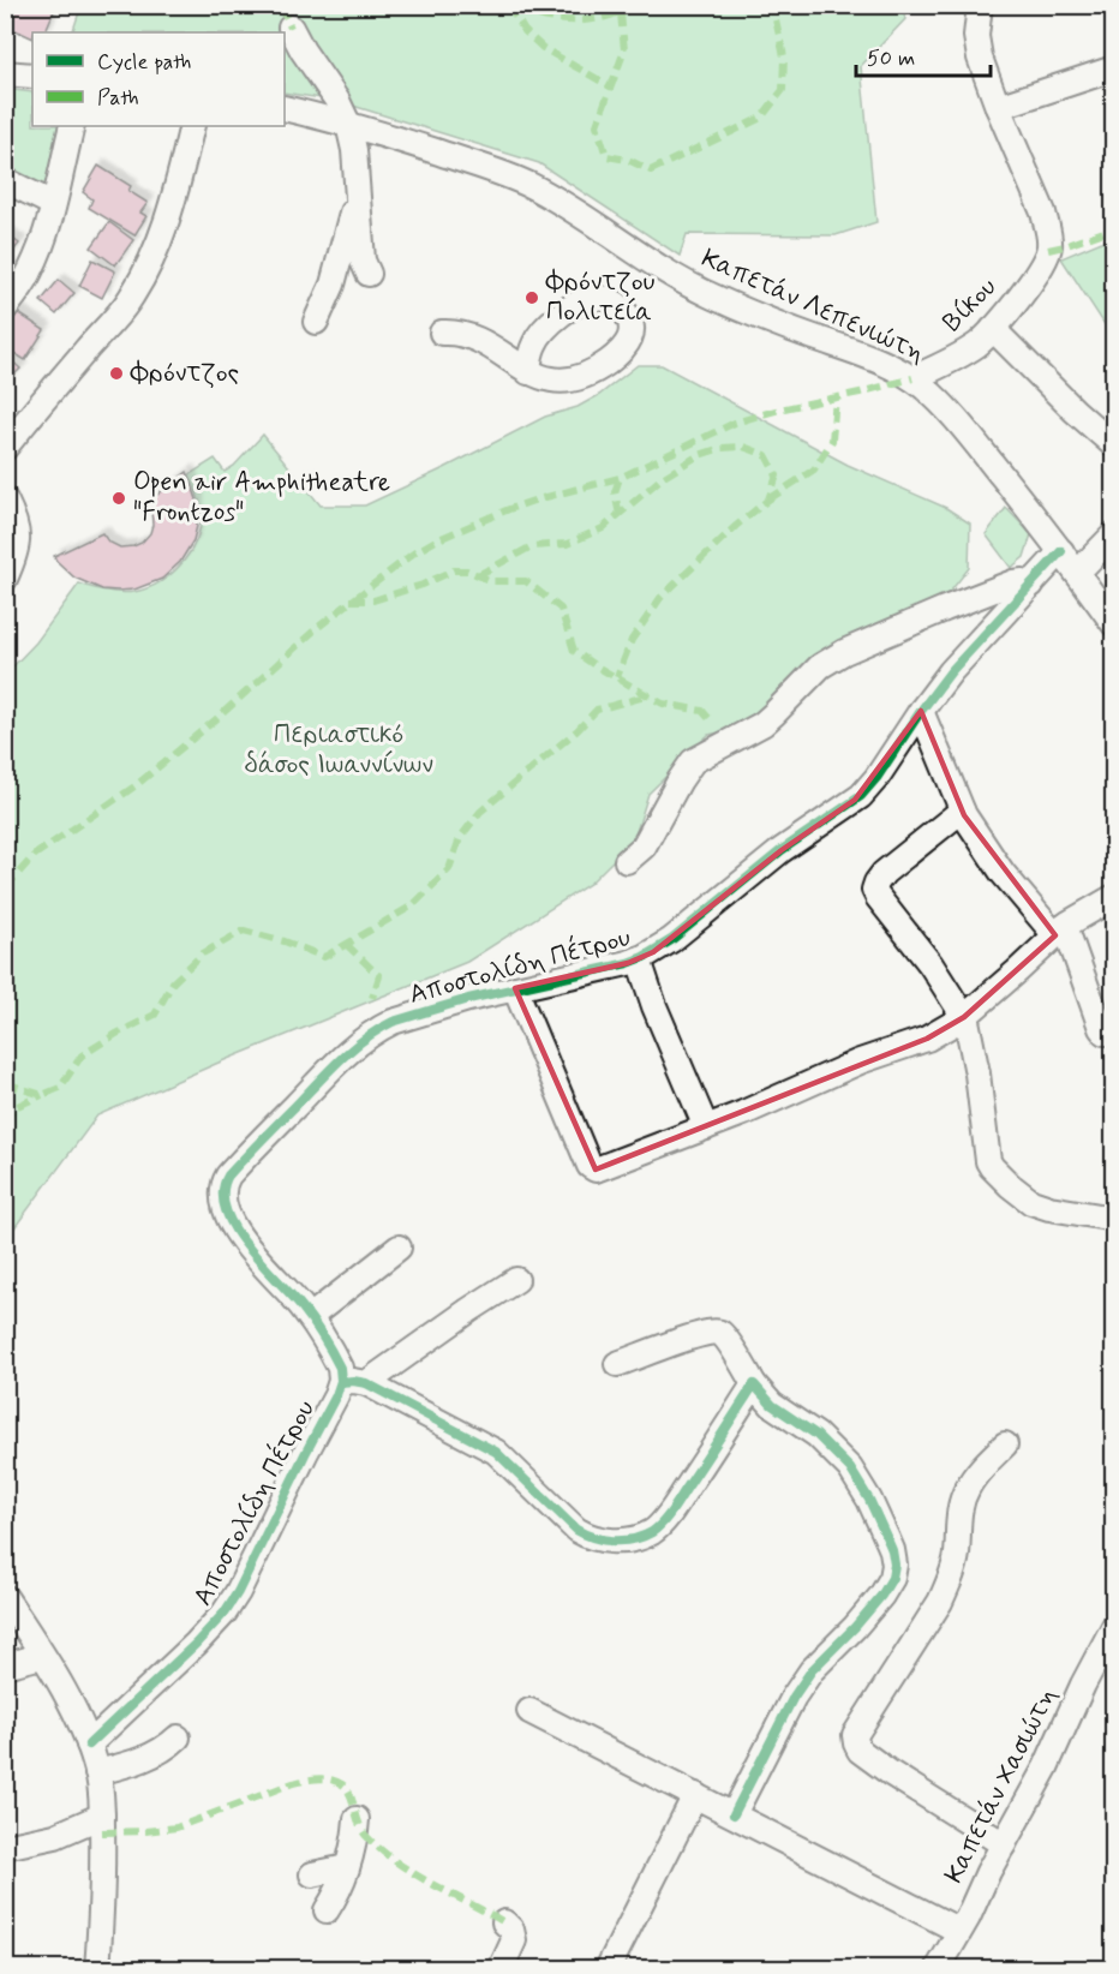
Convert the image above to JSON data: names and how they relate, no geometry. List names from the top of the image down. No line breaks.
{"streets":{"street":["Βίκου","Καπετάν Λεπενιώτη","Αποστολίδη Πέτρου","Καπετάν Χασιώτη"]},"crossings":[["Βίκου","Καπετάν Λεπενιώτη"],["Καπετάν Λεπενιώτη","Αποστολίδη Πέτρου"]],"parks":["Περιαστικό δάσος Ιωαννίνων"],"places":["Φρόντζου Πολιτεία","Φρόντζος","Open air Amphitheatre \"Frontzos\""],"legend":["Cycle path","Path"],"scale_bar":"50 m"}
